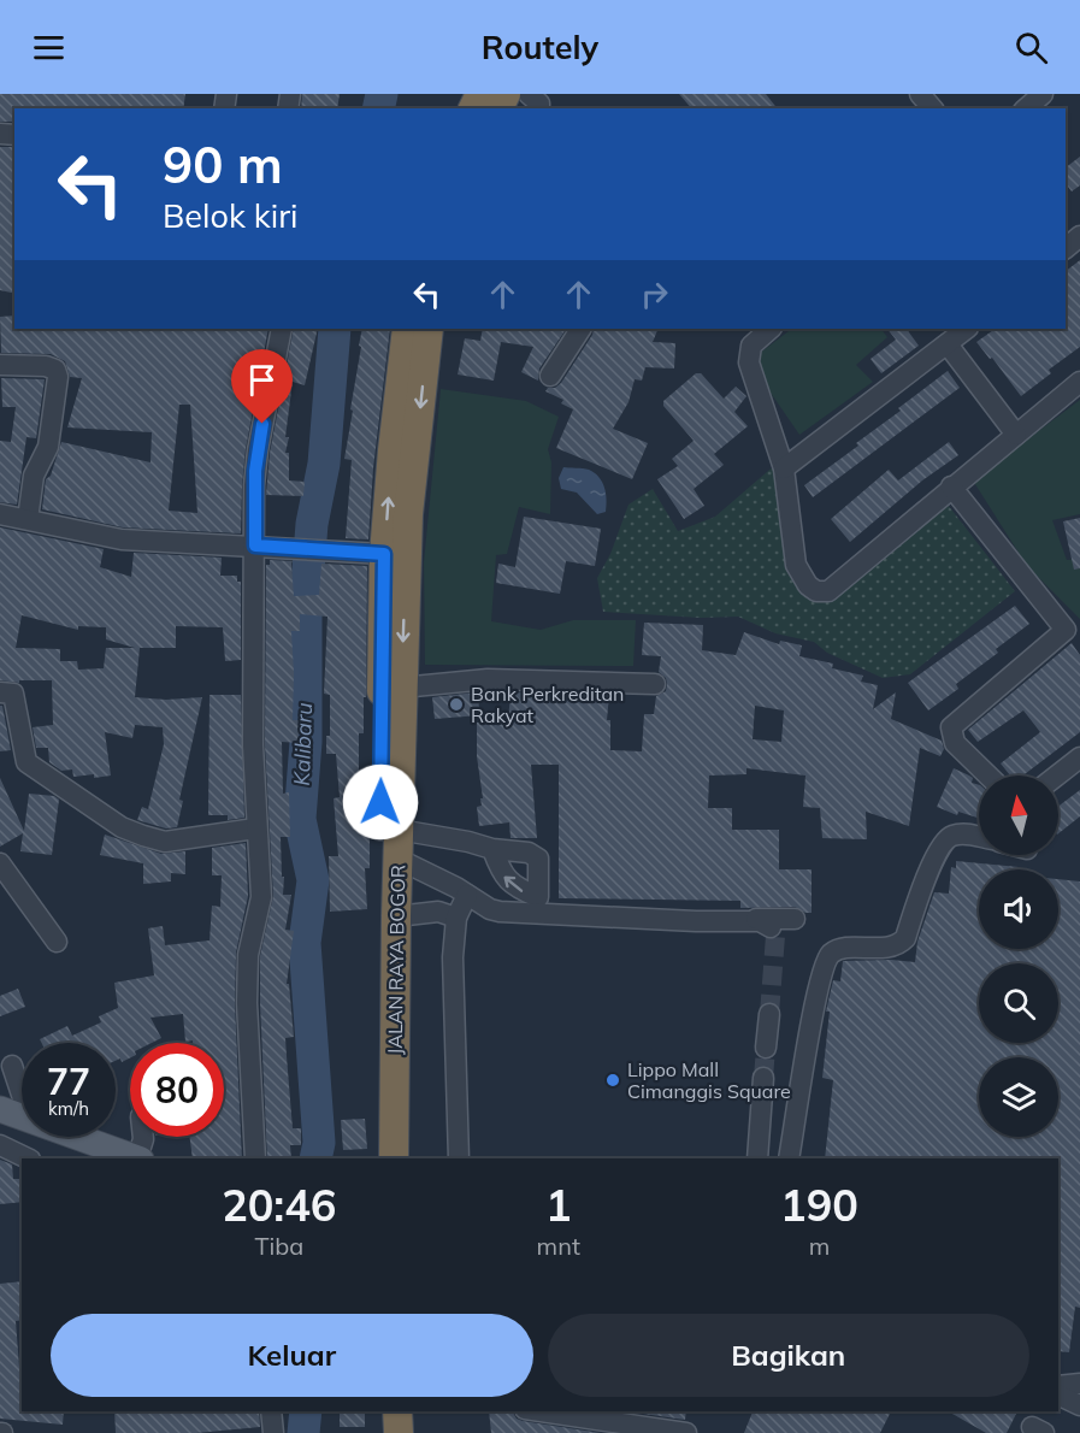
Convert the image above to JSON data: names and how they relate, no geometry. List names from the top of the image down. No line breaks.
{"streets":{"highway":["JALAN RAYA BOGOR"]},"water":["Kalibaru"],"places":["Bank Perkreditan Rakyat","Lippo Mall Cimanggis Square"],"north":"top","page":{"header":"Routely","turn":["90 m","Belok kiri"],"speed":"77 km/h","limit":"80","eta":["20:46","Tiba","1","mnt","190","m"],"buttons":["Keluar","Bagikan"]}}
